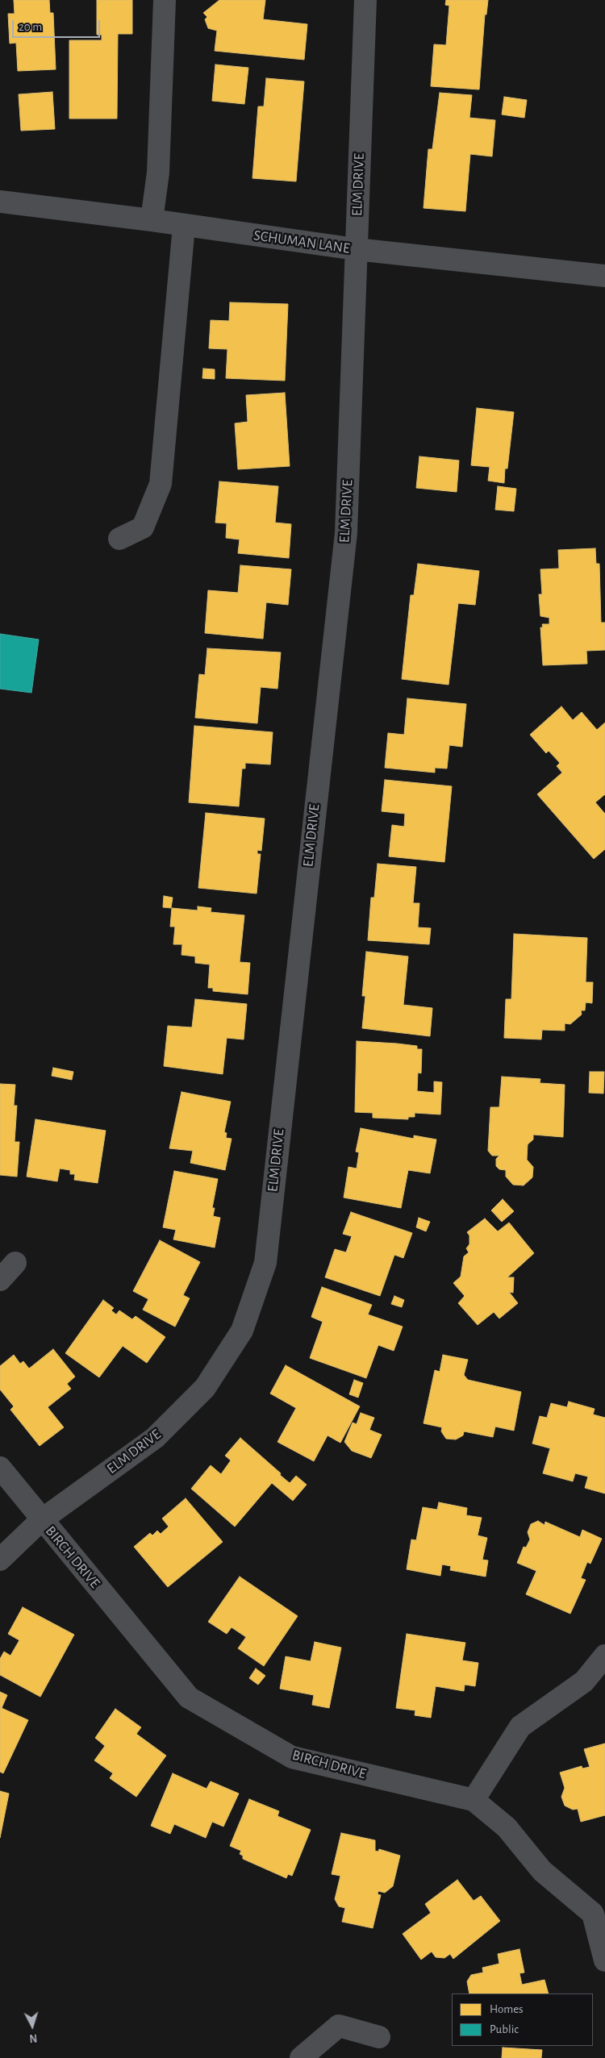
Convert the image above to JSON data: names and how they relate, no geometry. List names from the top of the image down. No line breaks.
{"streets":{"street":["ELM DRIVE","SCHUMAN LANE","BIRCH DRIVE"]},"crossings":[["ELM DRIVE","SCHUMAN LANE"],["ELM DRIVE","BIRCH DRIVE"]],"legend":["Homes","Public"],"scale_bar":"20 m","north":"bottom"}
